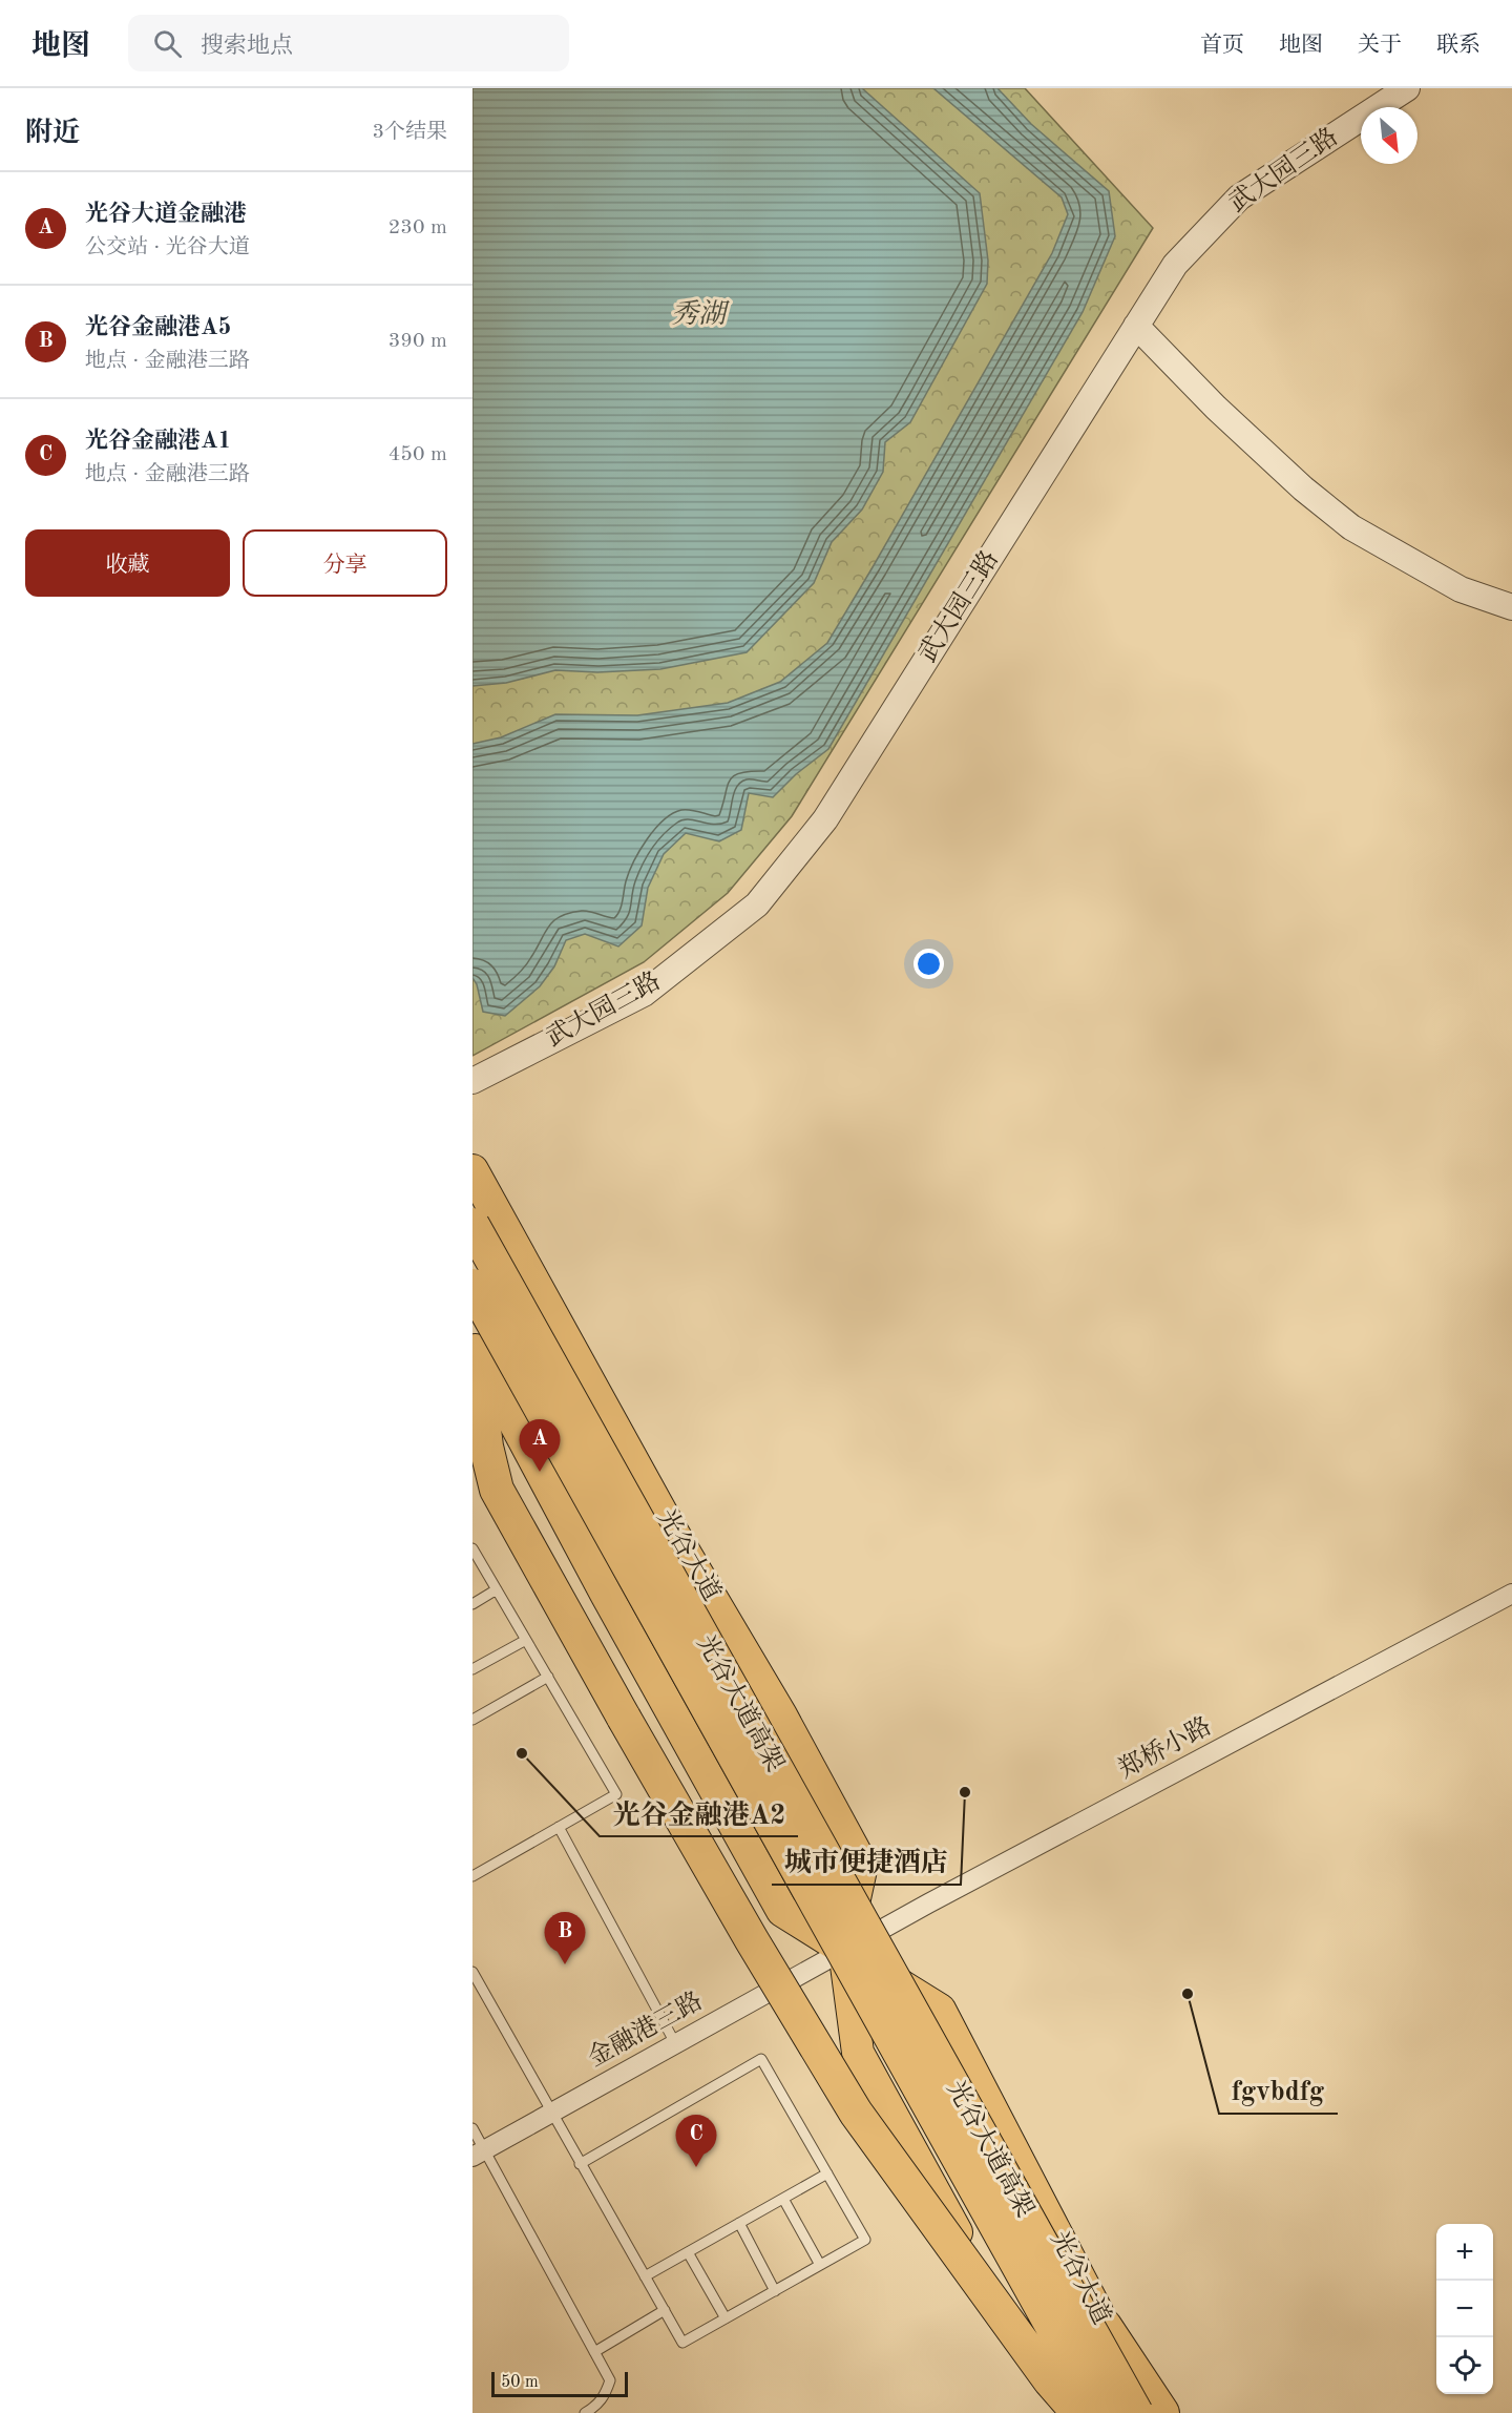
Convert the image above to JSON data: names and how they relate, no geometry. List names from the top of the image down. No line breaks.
{"streets":{"highway":["光谷大道高架"],"main road":["光谷大道"],"street":["武大园三路","郑桥小路","金融港三路"]},"crossings":[["光谷大道","郑桥小路"],["光谷大道","金融港三路"],["郑桥小路","金融港三路"]],"water":["秀湖"],"places":["光谷金融港A2","城市便捷酒店","fgvbdfg"],"scale_bar":"50 m","north":"bottom right","page":{"header":"地图","search":"搜索地点","nav":["首页","地图","关于","联系"],"heading":["附近","3个结果"],"list":[{"mark":"A","name":"光谷大道金融港","note":"公交站 · 光谷大道","value":"230 m"},{"mark":"B","name":"光谷金融港A5","note":"地点 · 金融港三路","value":"390 m"},{"mark":"C","name":"光谷金融港A1","note":"地点 · 金融港三路","value":"450 m"}],"buttons":["收藏","分享"],"pins":["A","B","C"],"map_buttons":["+","−"],"scale":"50 m"}}
